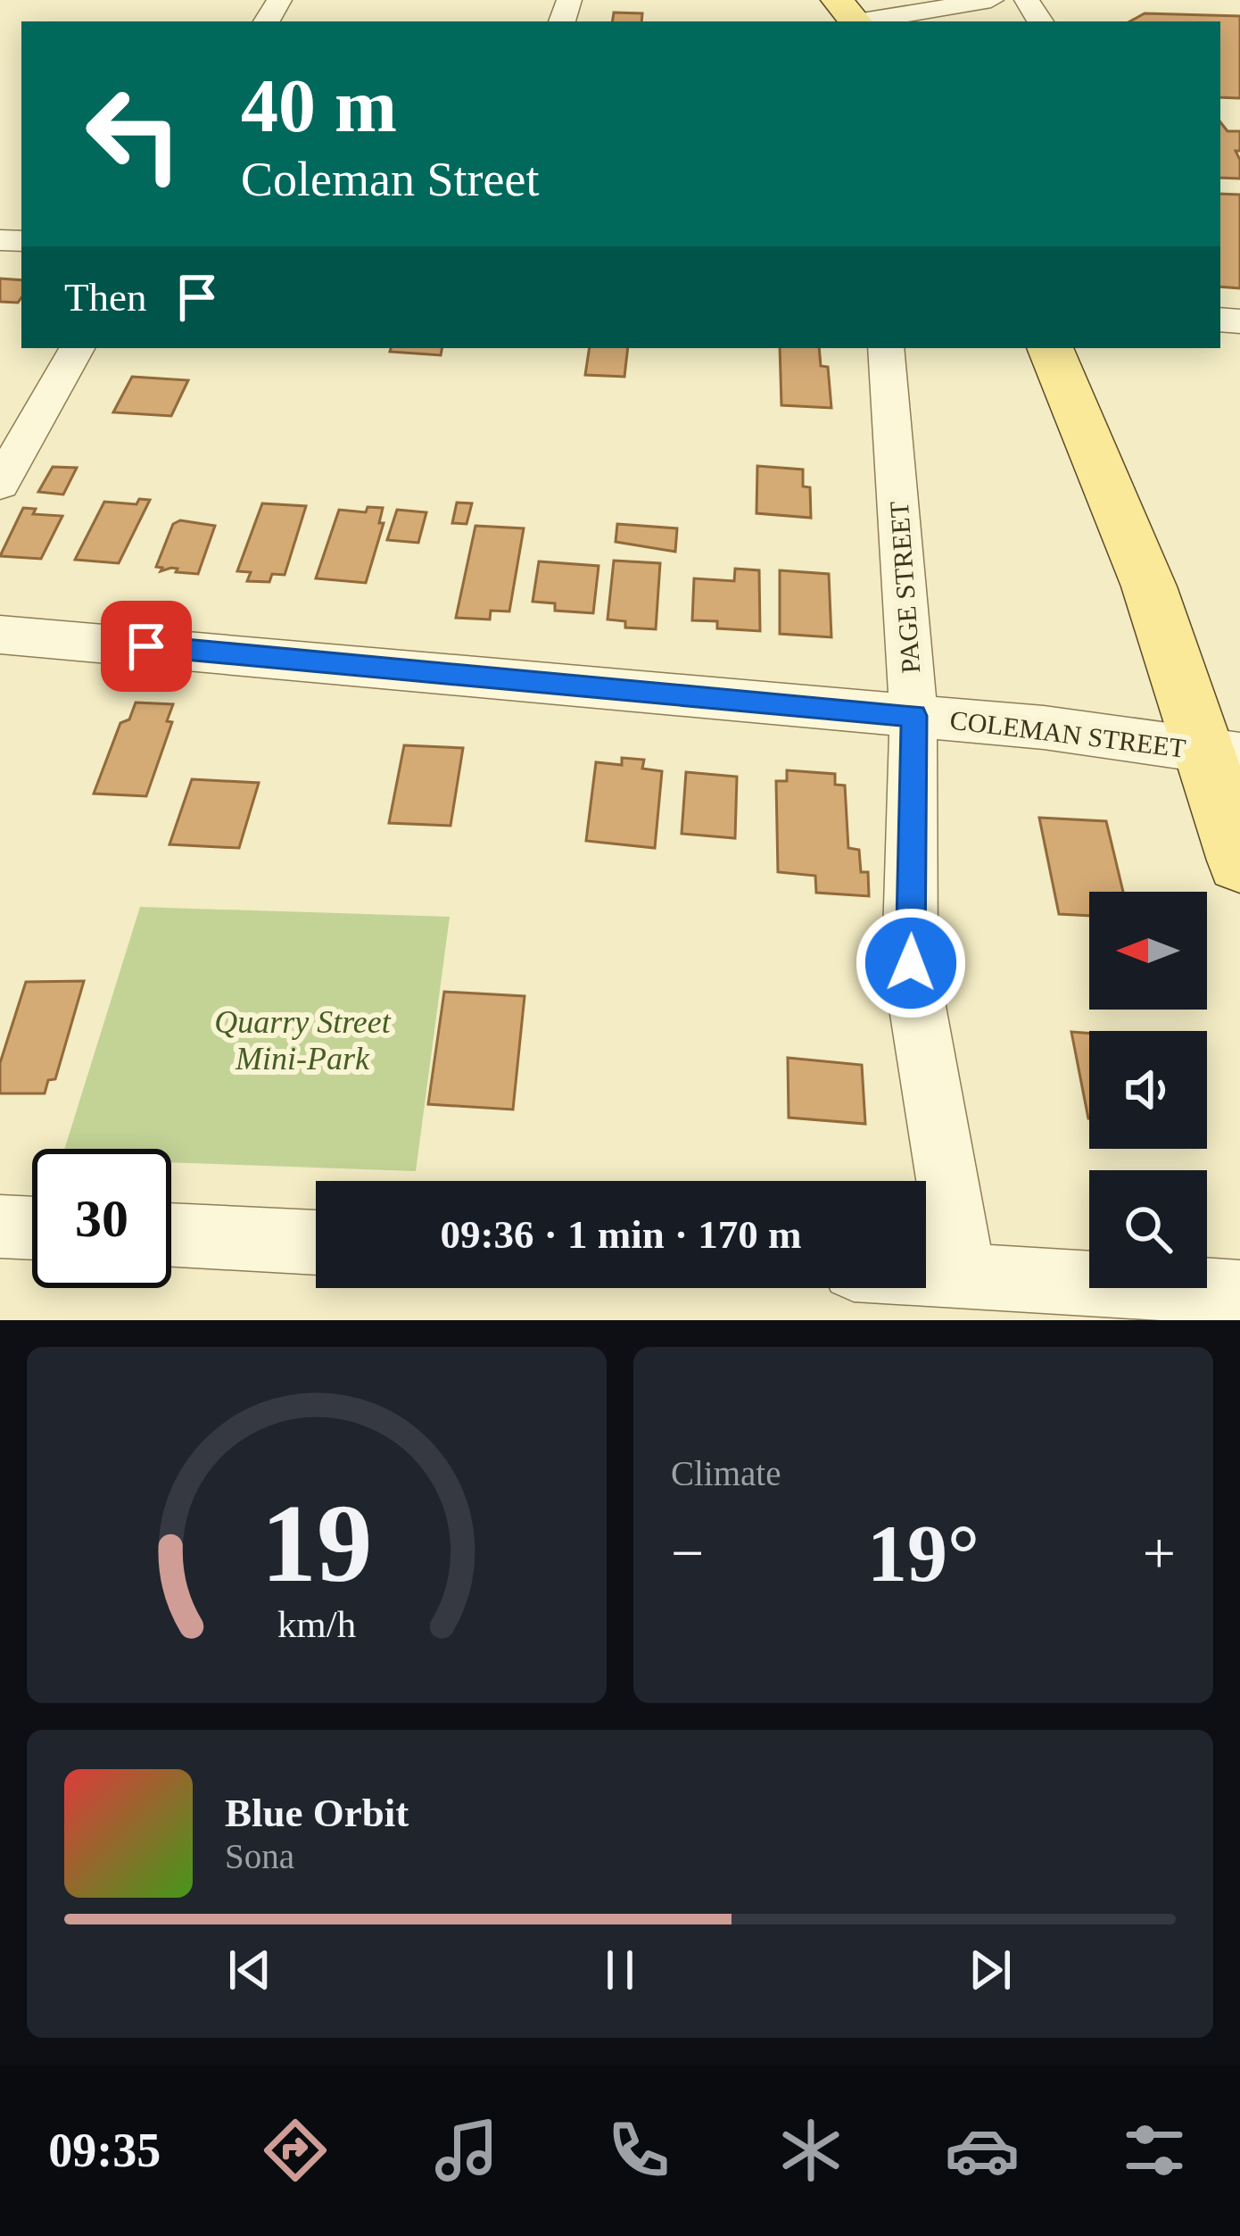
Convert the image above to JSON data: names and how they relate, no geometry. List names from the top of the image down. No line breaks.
{"streets":{"street":["PAGE STREET","COLEMAN STREET"]},"crossings":[["PAGE STREET","COLEMAN STREET"]],"parks":["Quarry Street Mini-Park"],"north":"left","page":{"turn":["40 m","Coleman Street"],"then":"Then","limit":"30","trip":"09:36 · 1 min · 170 m","tile":"Climate","heat":["−","19°","+"],"song":["Blue Orbit","Sona"],"tabs":"09:35","gauge":["19","km/h"]}}
